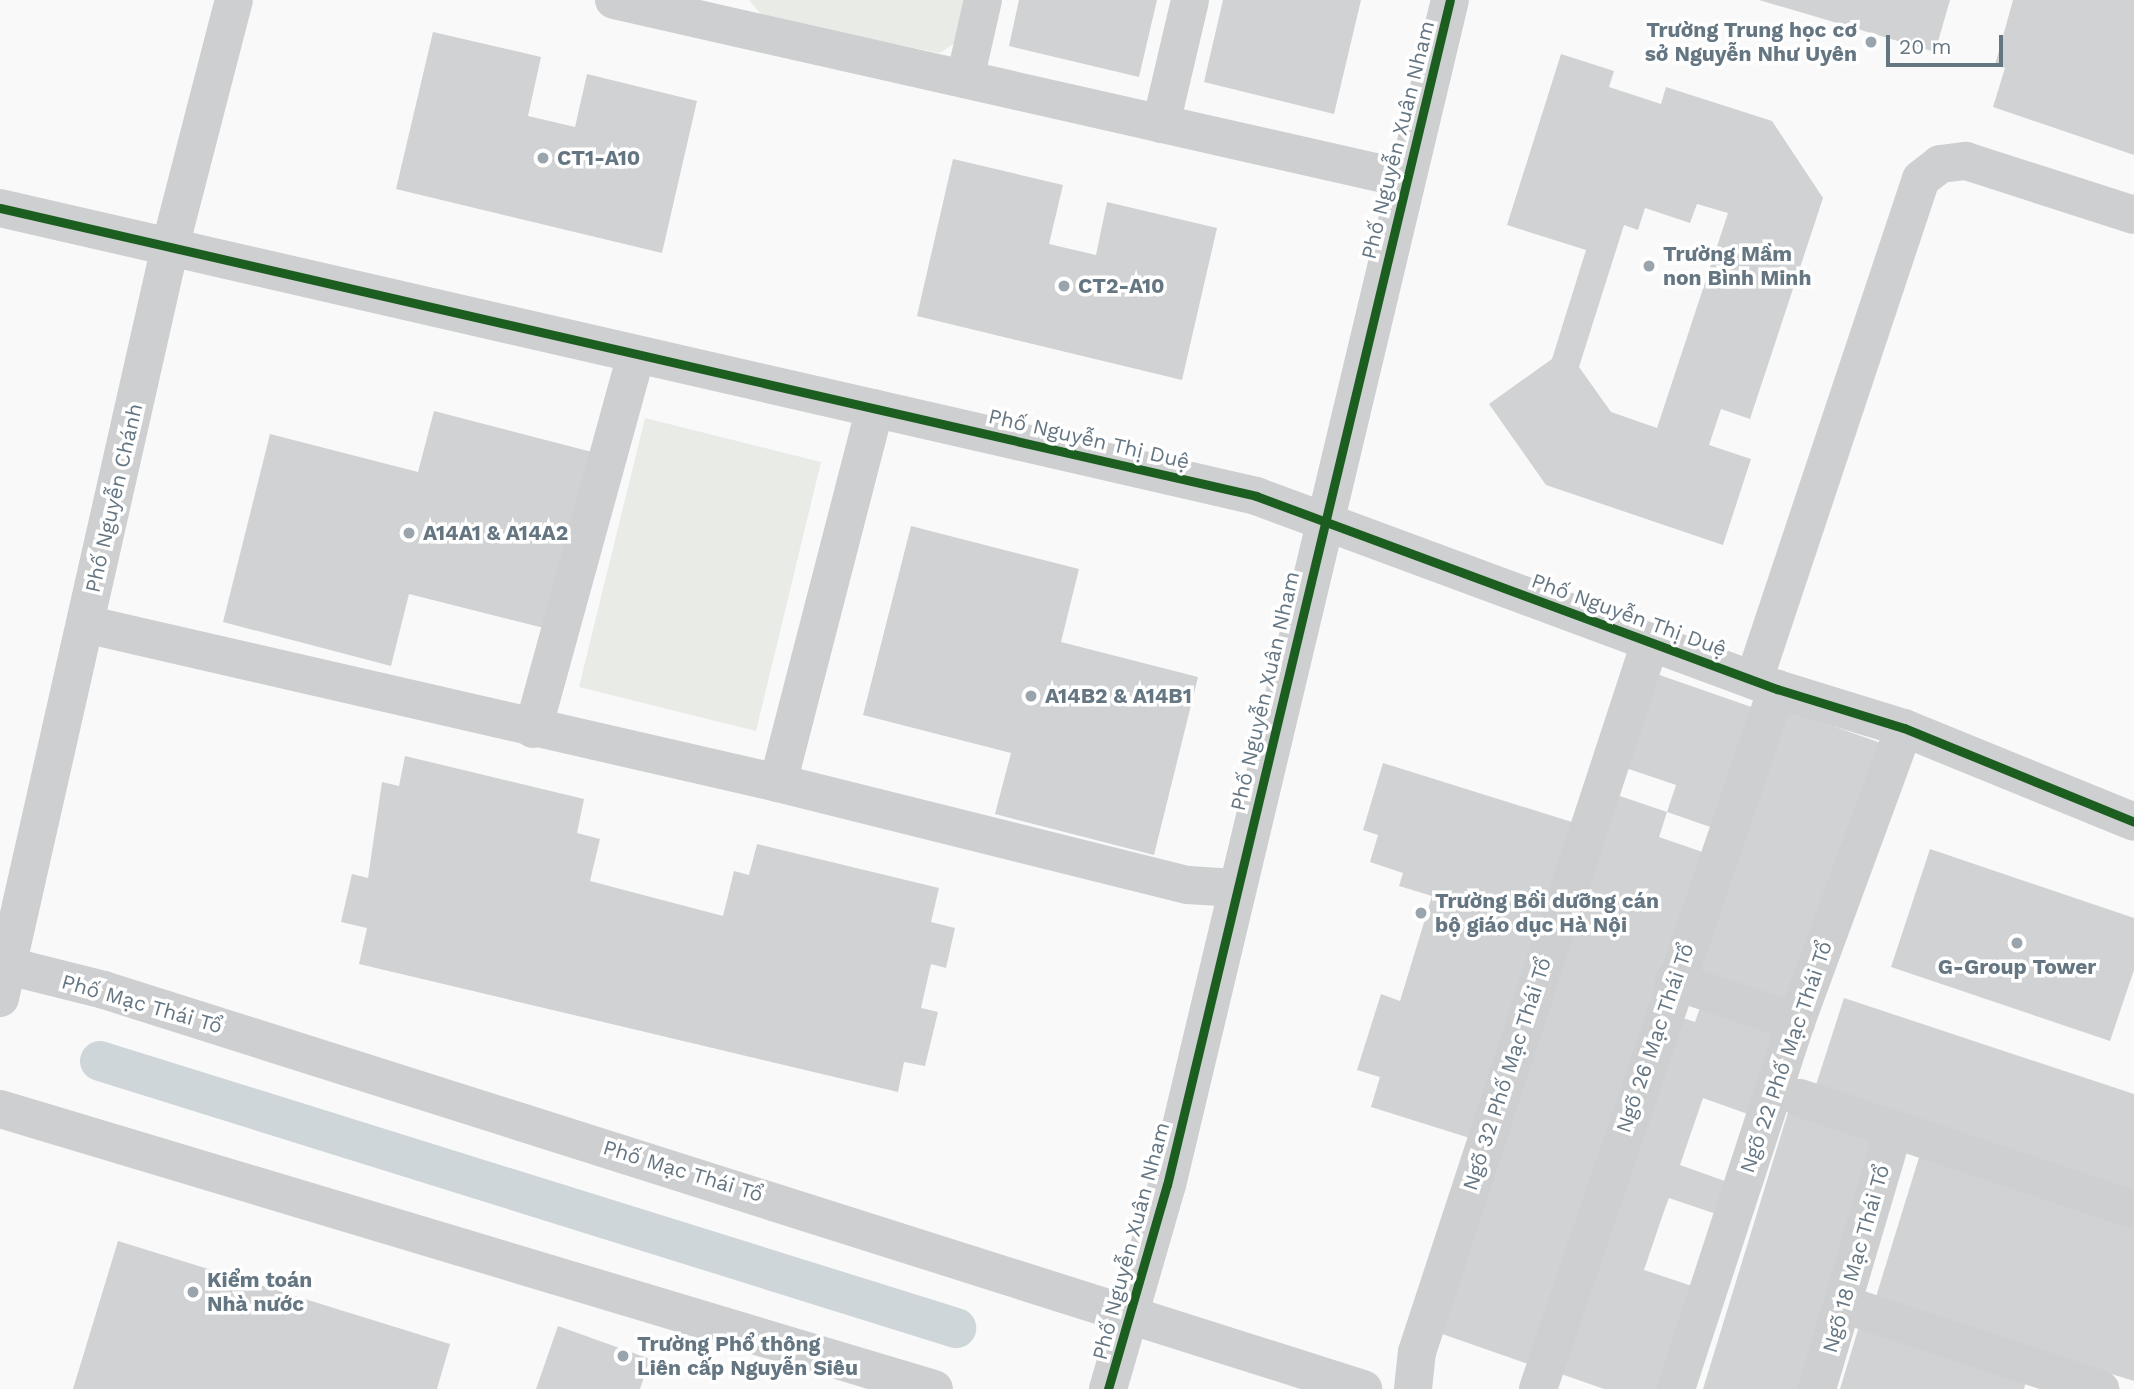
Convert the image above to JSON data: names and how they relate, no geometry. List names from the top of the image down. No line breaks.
{"streets":{"street":["Phố Nguyễn Xuân Nham","Phố Nguyễn Thị Duệ","Phố Nguyễn Chánh","Phố Mạc Thái Tổ","Ngõ 26 Mạc Thái Tổ","Ngõ 22 Phố Mạc Thái Tổ","Ngõ 32 Phố Mạc Thái Tổ","Ngõ 18 Mạc Thái Tổ"]},"crossings":[["Phố Nguyễn Xuân Nham","Phố Nguyễn Thị Duệ"],["Phố Nguyễn Xuân Nham","Phố Mạc Thái Tổ"],["Phố Nguyễn Thị Duệ","Phố Nguyễn Chánh"],["Phố Nguyễn Thị Duệ","Ngõ 26 Mạc Thái Tổ"],["Phố Nguyễn Thị Duệ","Ngõ 22 Phố Mạc Thái Tổ"],["Phố Nguyễn Thị Duệ","Ngõ 32 Phố Mạc Thái Tổ"],["Phố Nguyễn Chánh","Phố Mạc Thái Tổ"]],"places":["Trường Trung học cơ sở Nguyễn Như Uyên","CT1-A10","Trường Mầm non Bình Minh","CT2-A10","A14A1 & A14A2","A14B2 & A14B1","Trường Bồi dưỡng cán bộ giáo dục Hà Nội","G-Group Tower","Kiểm toán Nhà nước","Trường Phổ thông Liên cấp Nguyễn Siêu"],"scale_bar":"20 m"}
